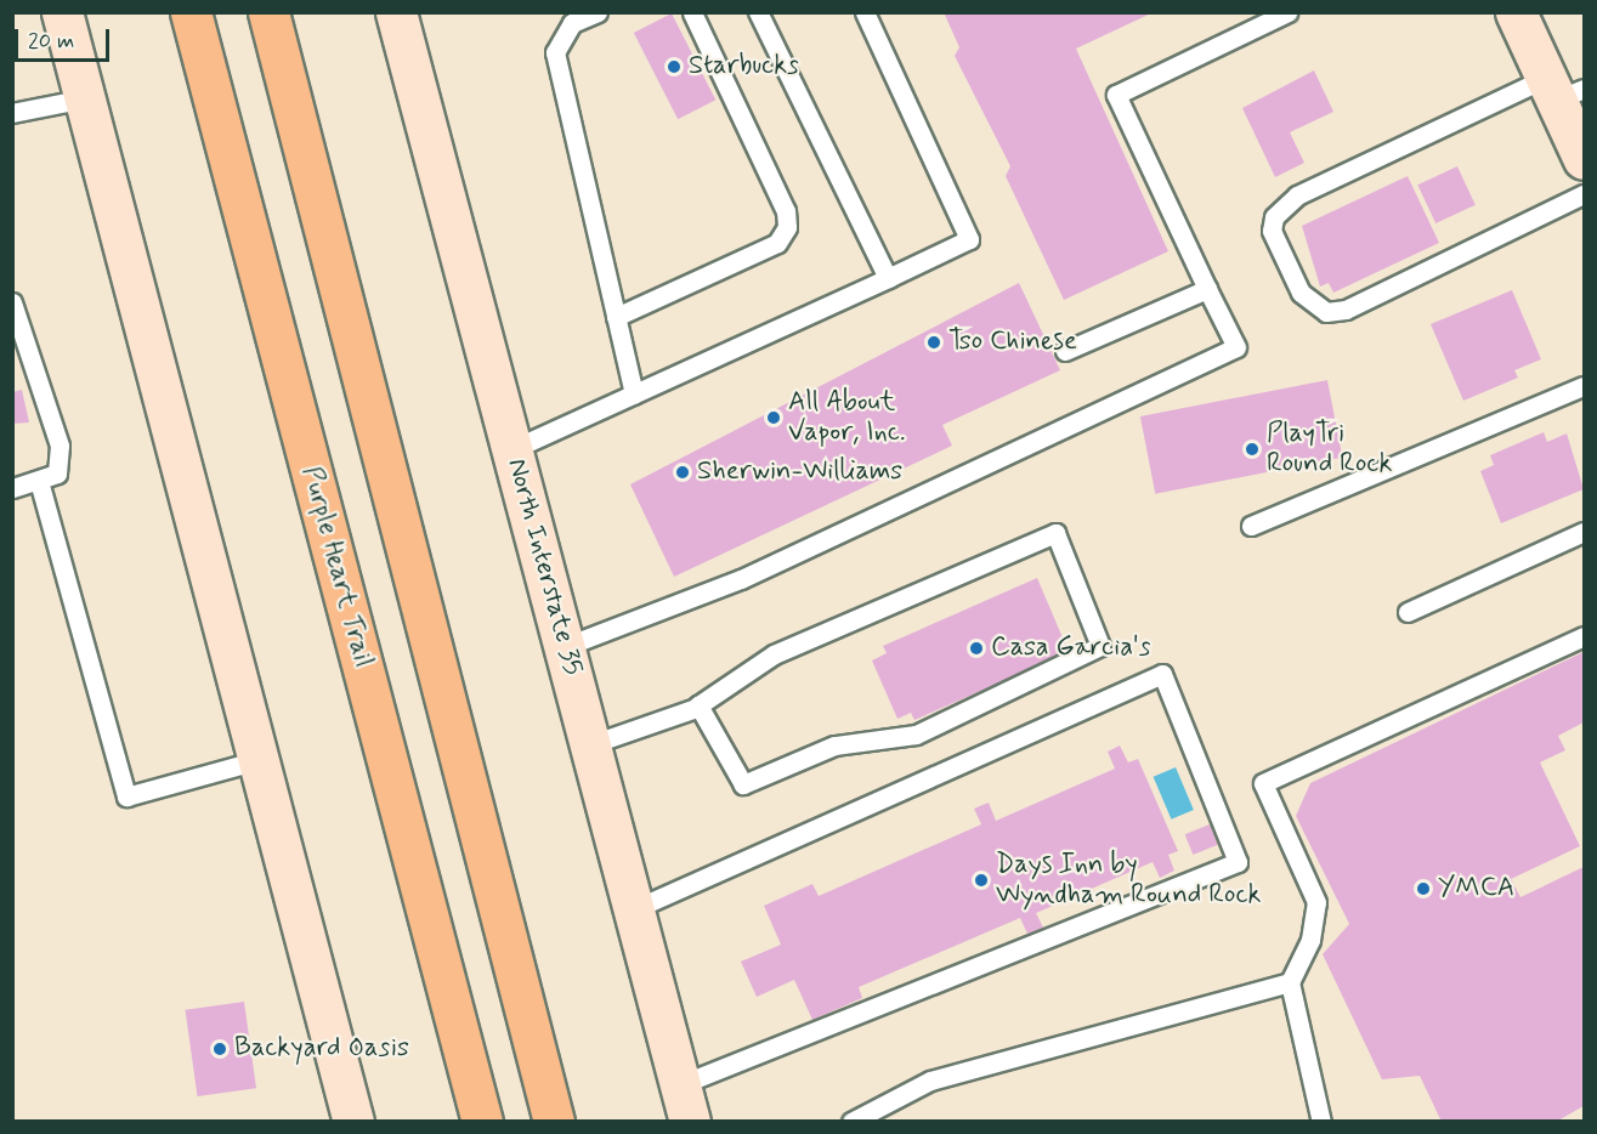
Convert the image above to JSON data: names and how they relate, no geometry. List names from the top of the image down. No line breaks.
{"streets":{"highway":["Purple Heart Trail"],"main road":["North Interstate 35"]},"places":["Starbucks","Tso Chinese","All About Vapor, Inc.","PlayTri Round Rock","Sherwin-Williams","Casa Garcia's","Days Inn by Wyndham Round Rock","YMCA","Backyard Oasis"],"scale_bar":"20 m"}
